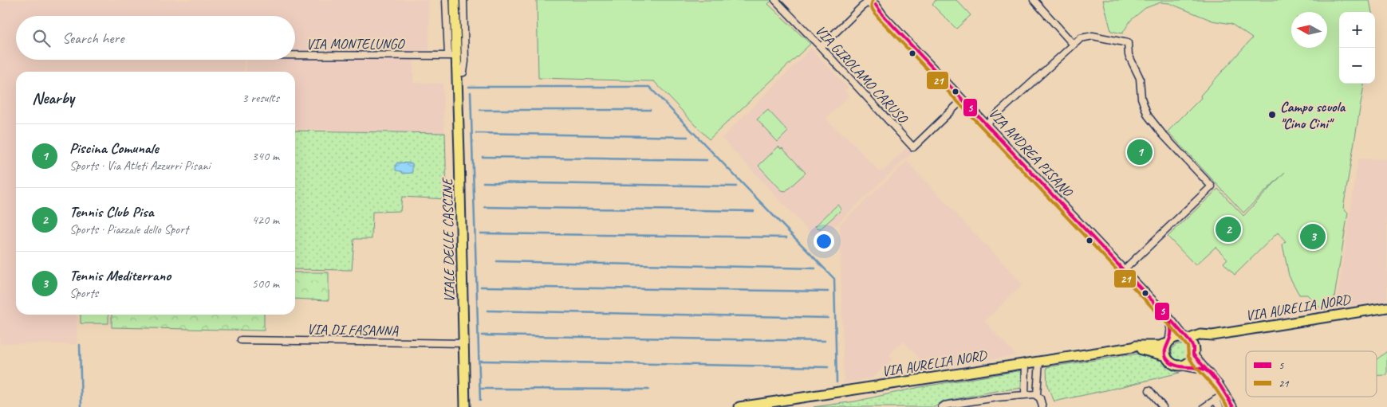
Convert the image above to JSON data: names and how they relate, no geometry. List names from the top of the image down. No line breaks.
{"streets":{"main road":["VIALE DELLE CASCINE","VIA AURELIA NORD"],"street":["VIA MONTELUNGO","VIA GIROLAMO CARUSO","VIA ANDREA PISANO","VIA DI FASANNA"]},"crossings":[["VIA MONTELUNGO","VIALE DELLE CASCINE"],["VIA GIROLAMO CARUSO","VIA ANDREA PISANO"],["VIA ANDREA PISANO","VIA AURELIA NORD"],["VIALE DELLE CASCINE","VIA DI FASANNA"]],"places":["Campo scuola \"Cino Cini\""],"lines":["transit line 21","transit line 5"],"legend":["5","21"],"north":"left","page":{"map_buttons":["+","−"],"search":"Search here","heading":["Nearby","3 results"],"list":[{"mark":"1","name":"Piscina Comunale","note":"Sports · Via Atleti Azzurri Pisani","value":"340 m"},{"mark":"2","name":"Tennis Club Pisa","note":"Sports · Piazzale dello Sport","value":"420 m"},{"mark":"3","name":"Tennis Mediterrano","note":"Sports","value":"500 m"}],"pins":["1","2","3"]}}
